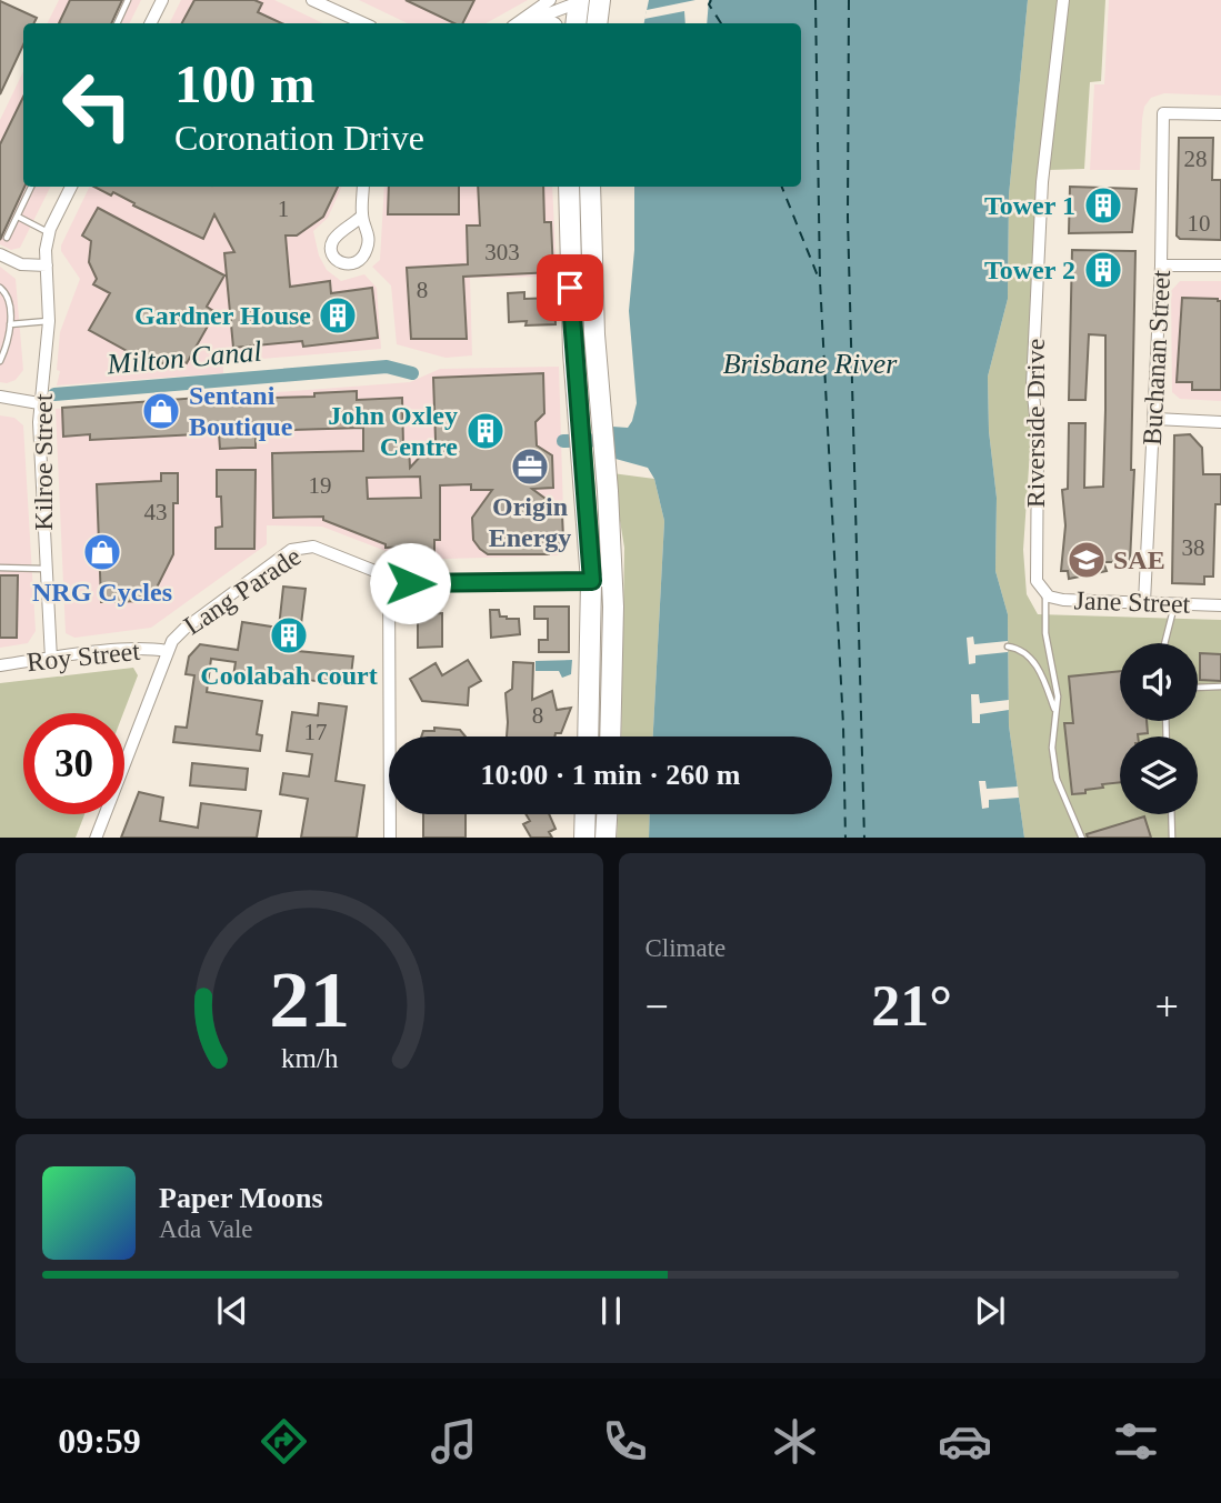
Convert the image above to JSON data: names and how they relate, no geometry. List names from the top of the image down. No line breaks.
{"streets":{"street":["Buchanan Street","Riverside Drive","Kilroe Street","Lang Parade","Jane Street","Roy Street"]},"crossings":[["Buchanan Street","Jane Street"],["Riverside Drive","Jane Street"],["Kilroe Street","Roy Street"],["Lang Parade","Roy Street"]],"water":["Milton Canal","Brisbane River"],"places":{"building":["Tower 1","Tower 2","Gardner House","John Oxley Centre","Coolabah court"],"shop":["Sentani Boutique","NRG Cycles"],"office":["Origin Energy"],"school or university":["SAE"]},"house_numbers":["28","1","10","303","8","19","43","38","8","17"],"page":{"turn":["100 m","Coronation Drive"],"limit":"30","trip":"10:00 · 1 min · 260 m","tile":"Climate","heat":["−","21°","+"],"song":["Paper Moons","Ada Vale"],"tabs":"09:59","gauge":["21","km/h"]}}
